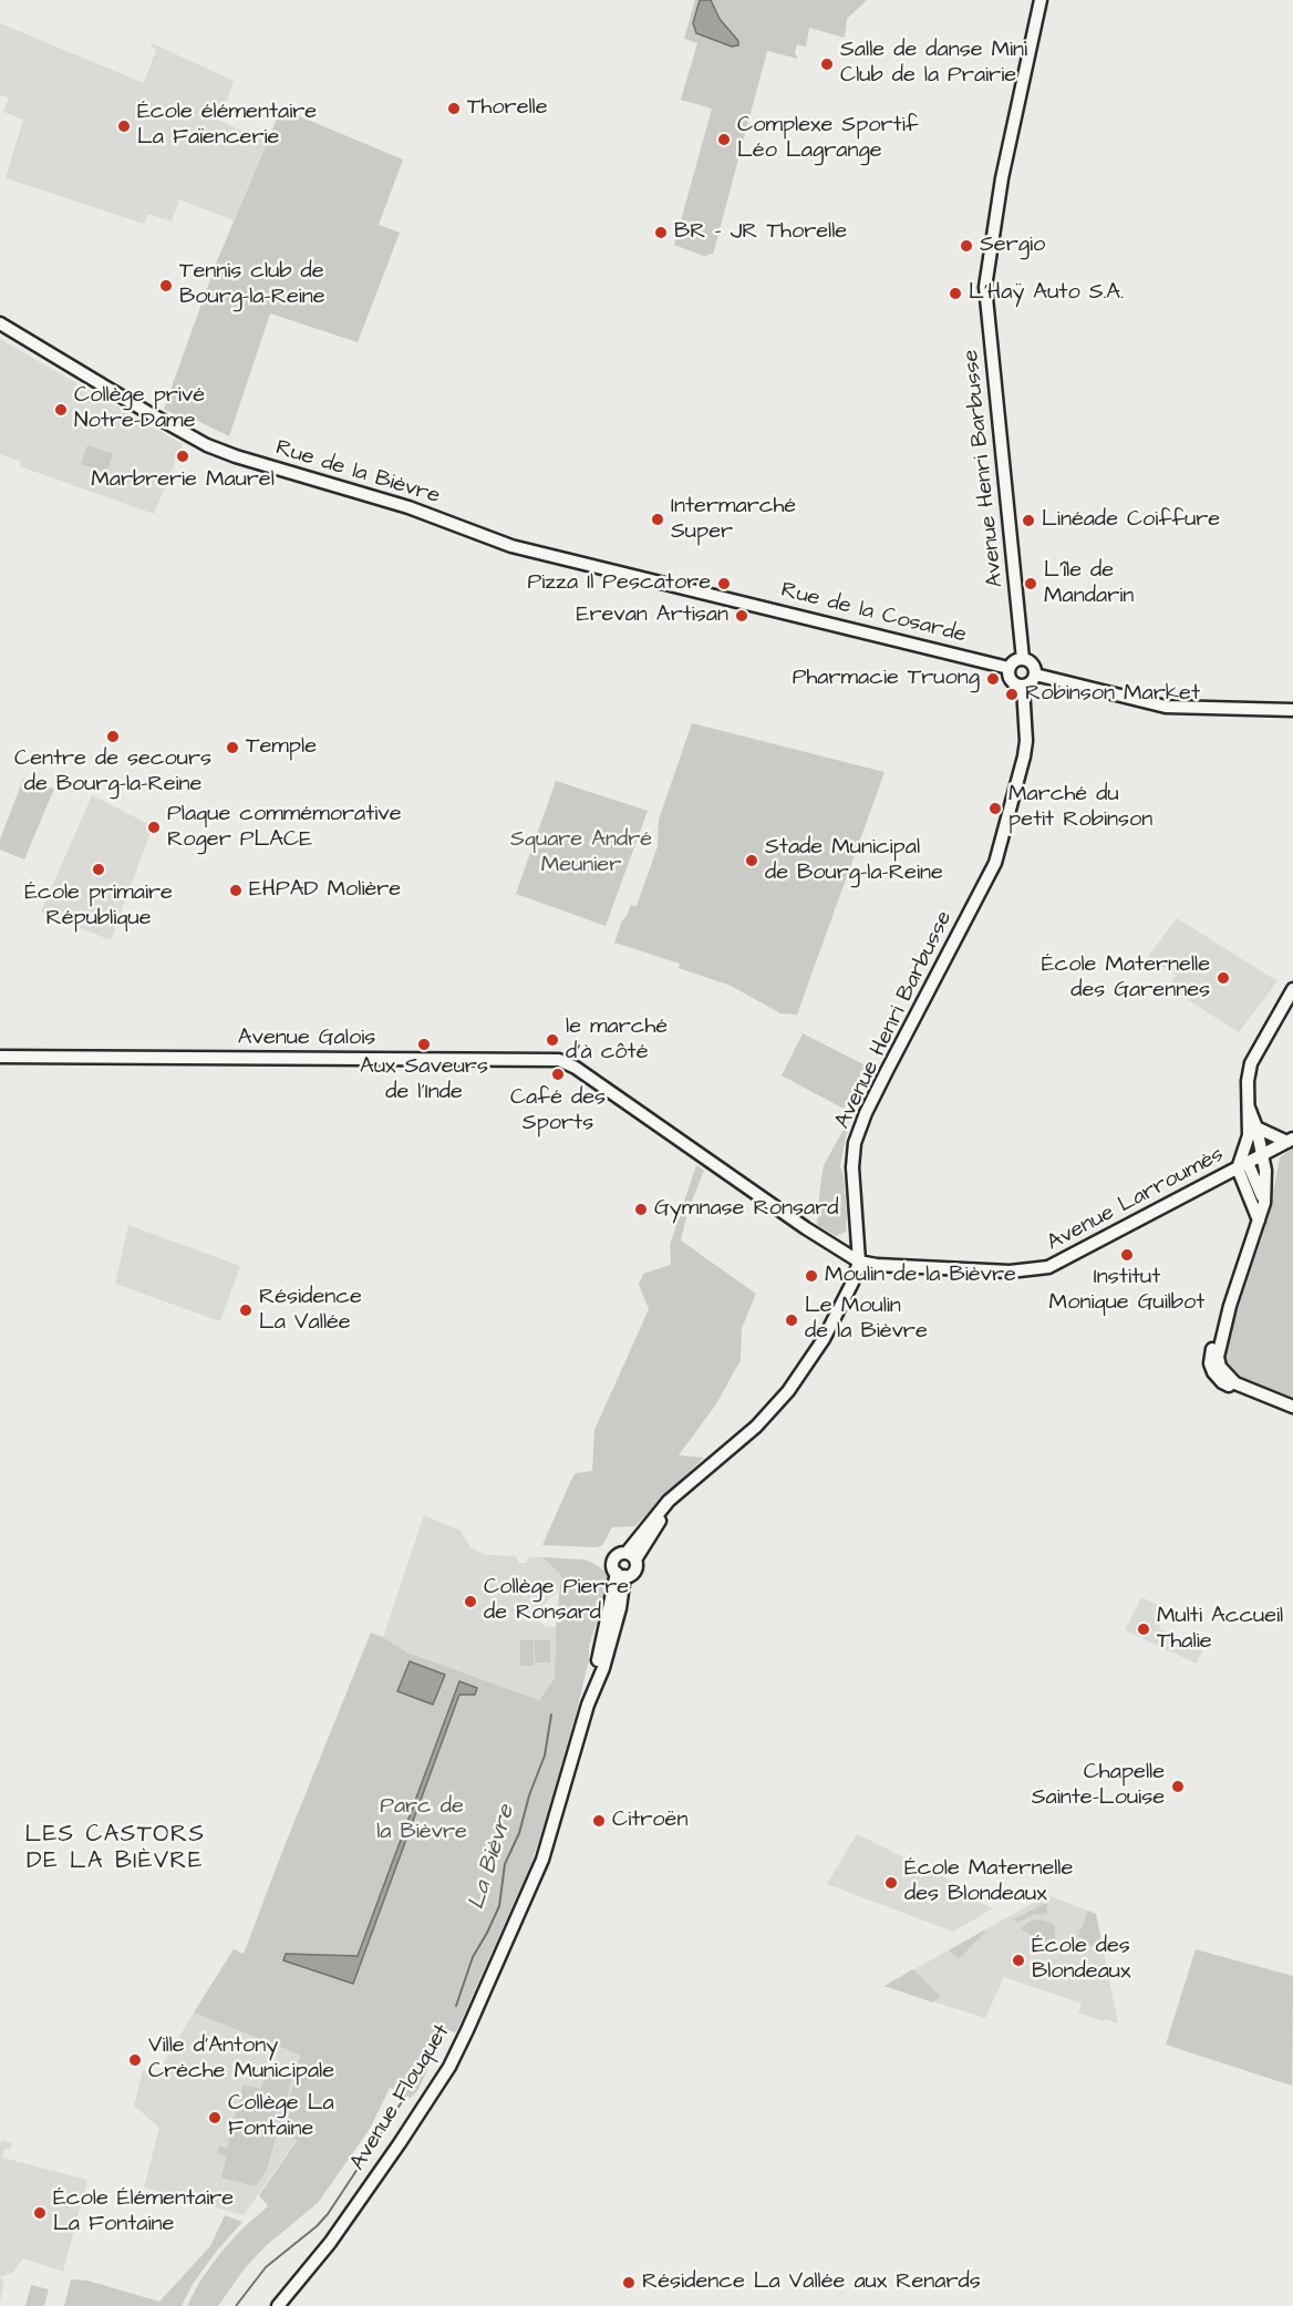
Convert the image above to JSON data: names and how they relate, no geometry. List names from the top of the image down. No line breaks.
{"streets":{"main road":["Avenue Henri Barbusse","Rue de la Bièvre","Rue de la Cosarde","Avenue Galois","Avenue Larroumès","Avenue Flouquet"]},"crossings":[["Avenue Henri Barbusse","Rue de la Cosarde"],["Avenue Henri Barbusse","Avenue Larroumès"],["Avenue Henri Barbusse","Avenue Flouquet"],["Rue de la Bièvre","Rue de la Cosarde"],["Avenue Galois","Avenue Larroumès"],["Avenue Larroumès","Avenue Flouquet"]],"districts":["LES CASTORS DE LA BIÈVRE"],"water":["La Bièvre"],"parks":["Square André Meunier","Parc de la Bièvre"],"places":["Salle de danse Mini Club de la Prairie","Thorelle","École élémentaire La Faïencerie","Complexe Sportif Léo Lagrange","BR - JR Thorelle","Sergio","Tennis club de Bourg-la-Reine","L'Haÿ Auto S.A.","Collège privé Notre-Dame","Marbrerie Maurel","Intermarché Super","Linéade Coiffure","Pizza Il Pescatore","L'île de Mandarin","Erevan Artisan","Pharmacie Truong","Robinson Market","Centre de secours de Bourg-la-Reine","Temple","Marché du petit Robinson","Plaque commémorative Roger PLACE","Stade Municipal de Bourg-la-Reine","École primaire République","EHPAD Molière","École Maternelle des Garennes","le marché d'à côté","Aux Saveurs de l'Inde","Café des Sports","Gymnase Ronsard","Institut Monique Guilbot","Moulin de la Bièvre","Résidence La Vallée","Le Moulin de la Bièvre","Collège Pierre de Ronsard","Multi Accueil Thalie","Chapelle Sainte-Louise","Citroën","École Maternelle des Blondeaux","École des Blondeaux","Ville d’Antony Crėche Municipale","Collège La Fontaine","École Élémentaire La Fontaine","Résidence La Vallée aux Renards"]}
